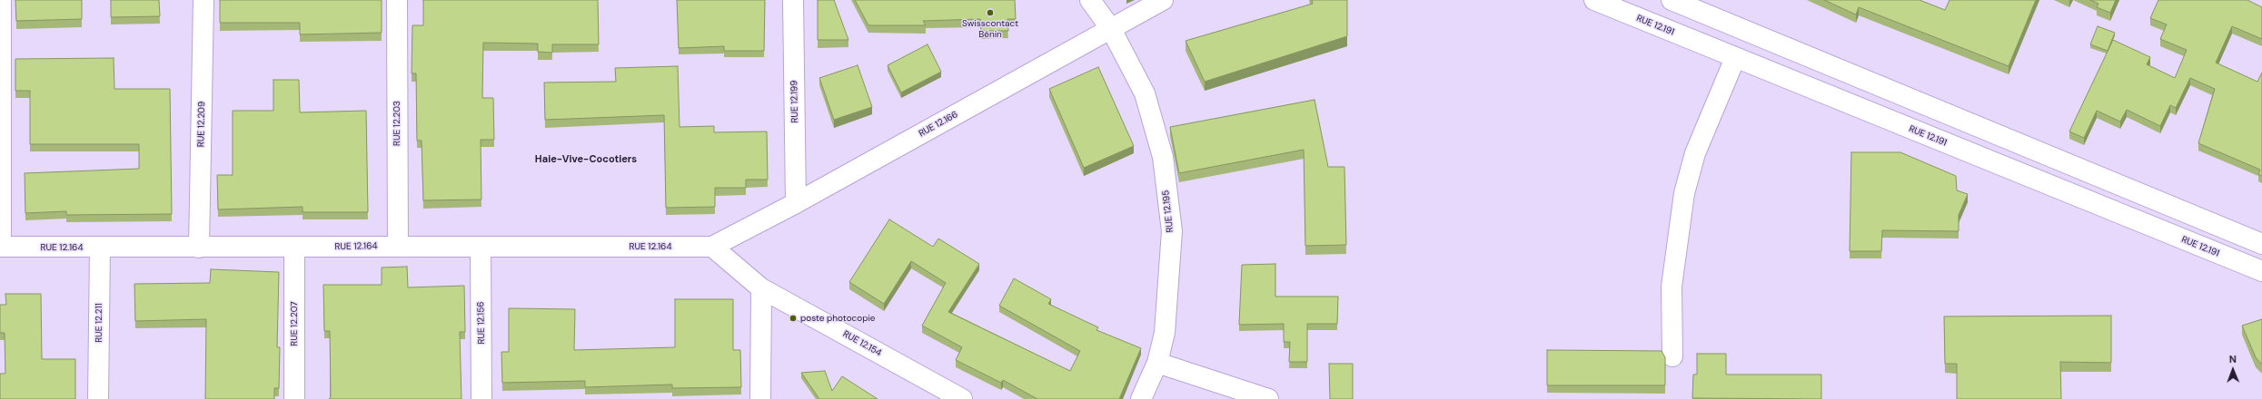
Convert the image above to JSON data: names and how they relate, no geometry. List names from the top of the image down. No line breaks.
{"streets":{"street":["RUE 12.191","RUE 12.199","RUE 12.203","RUE 12.209","RUE 12.166","RUE 12.195","RUE 12.164","RUE 12.211","RUE 12.156","RUE 12.207","RUE 12.154"]},"crossings":[["RUE 12.199","RUE 12.166"],["RUE 12.203","RUE 12.164"],["RUE 12.209","RUE 12.164"],["RUE 12.166","RUE 12.195"],["RUE 12.166","RUE 12.164"],["RUE 12.166","RUE 12.154"],["RUE 12.164","RUE 12.211"],["RUE 12.164","RUE 12.156"],["RUE 12.164","RUE 12.207"],["RUE 12.164","RUE 12.154"]],"districts":["Haie-Vive-Cocotiers"],"places":["Swisscontact Bénin","poste photocopie"],"north":"top"}
